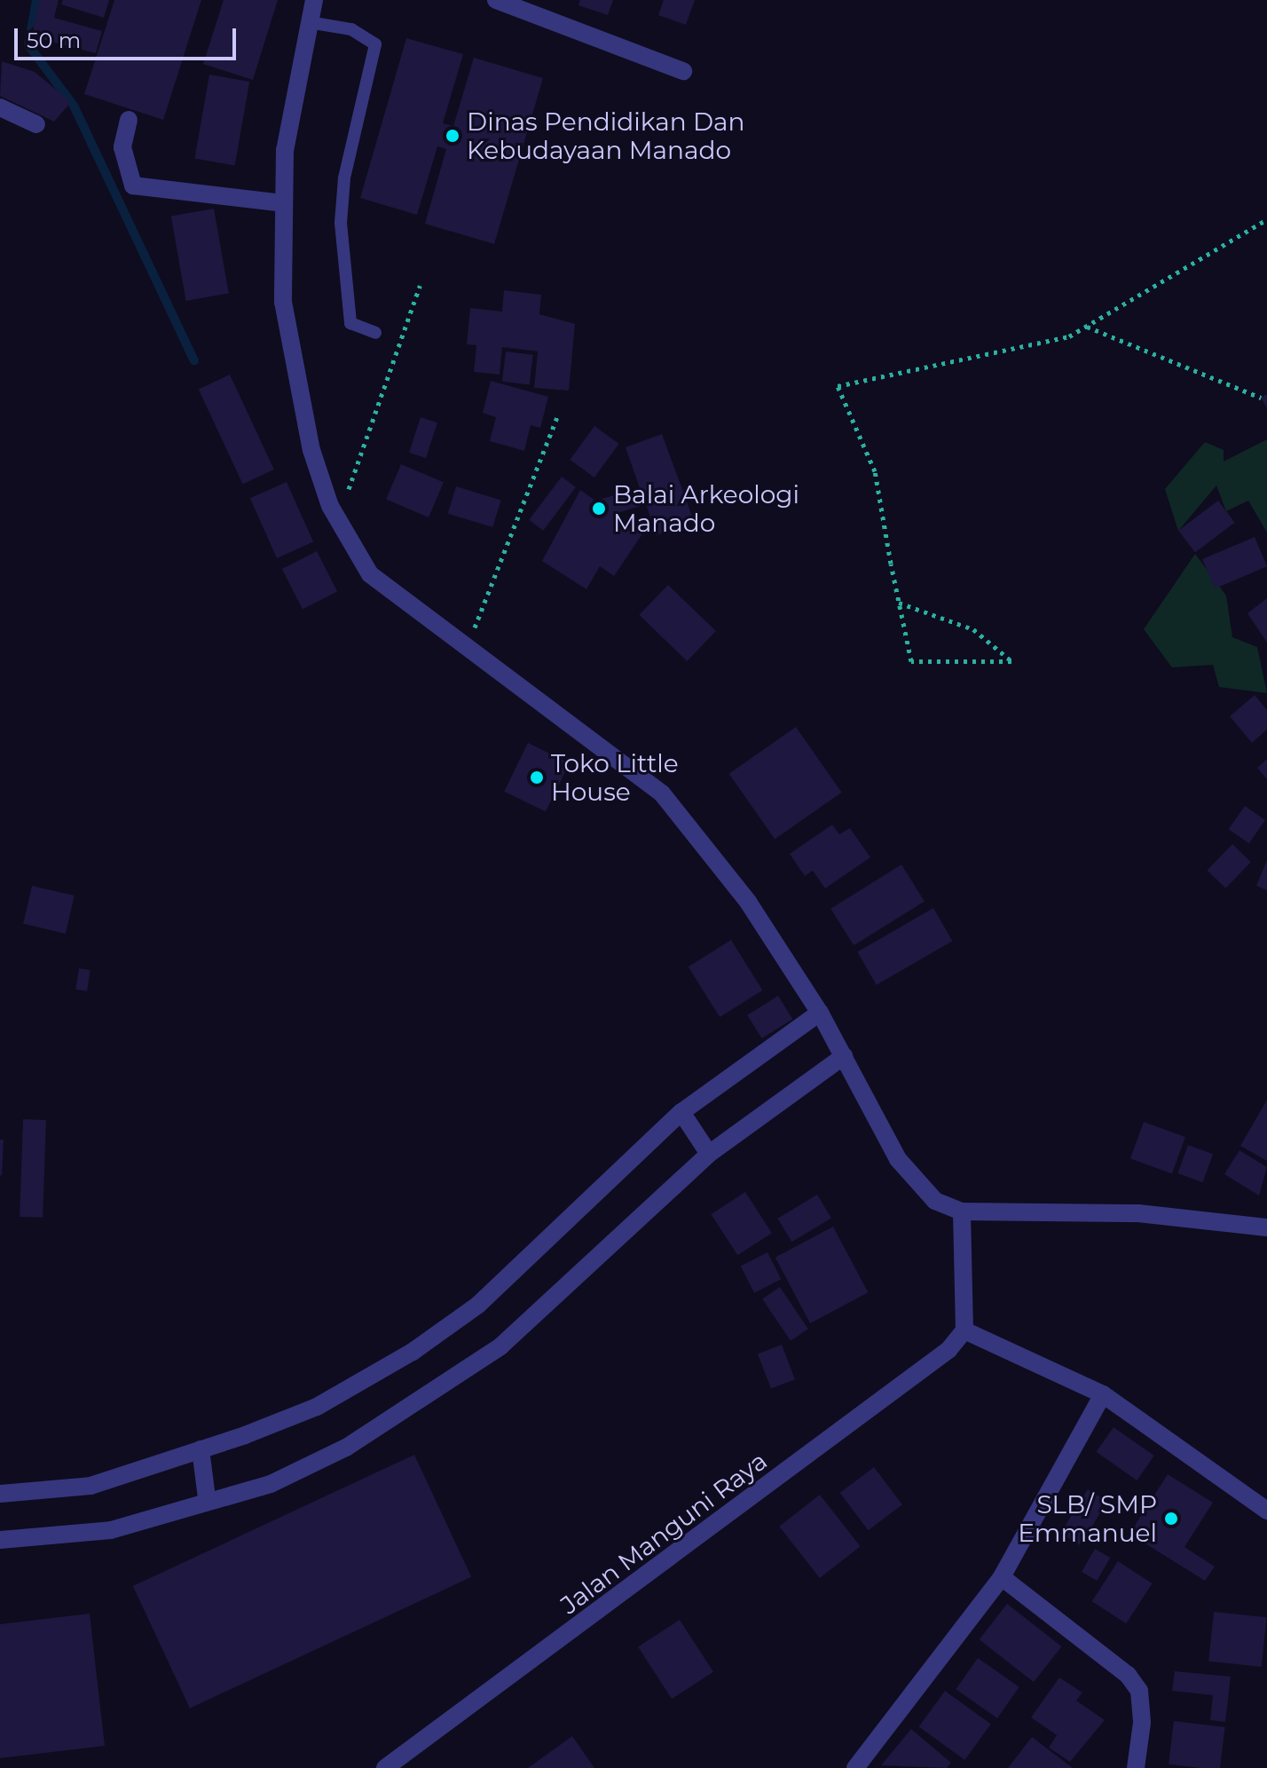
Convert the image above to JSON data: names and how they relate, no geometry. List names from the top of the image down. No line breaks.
{"streets":{"street":["Jalan Manguni Raya"]},"places":["Dinas Pendidikan Dan Kebudayaan Manado","Balai Arkeologi Manado","Toko Little House","SLB/ SMP Emmanuel"],"scale_bar":"50 m"}
